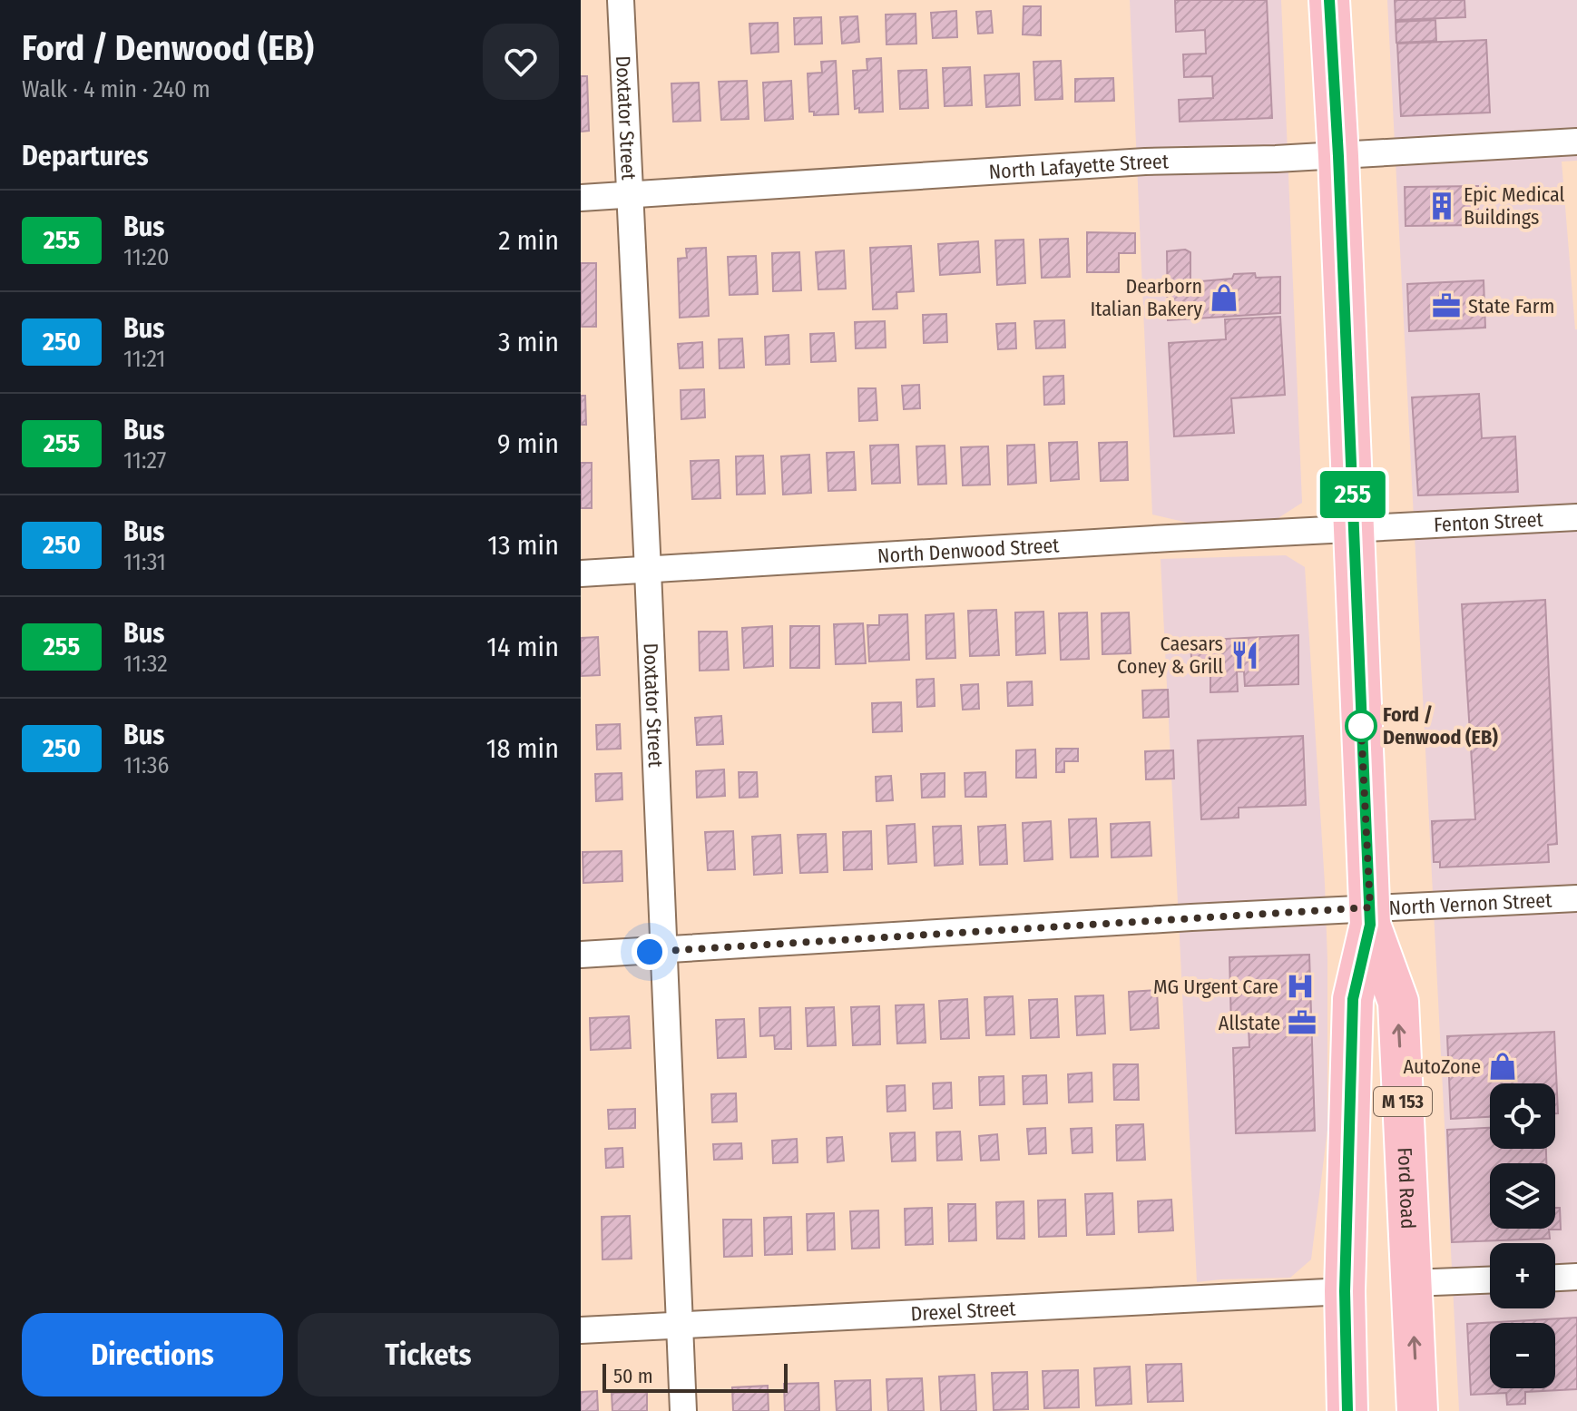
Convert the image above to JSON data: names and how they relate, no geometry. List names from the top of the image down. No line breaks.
{"streets":{"main road":["M 153","Ford Road"],"street":["Doxtator Street","North Lafayette Street","Fenton Street","North Denwood Street","North Vernon Street","Drexel Street"]},"crossings":[["Doxtator Street","North Lafayette Street"],["Doxtator Street","North Denwood Street"],["Doxtator Street","North Vernon Street"],["Doxtator Street","Drexel Street"],["North Lafayette Street","Ford Road"],["Fenton Street","North Denwood Street"],["Fenton Street","Ford Road"],["North Denwood Street","Ford Road"],["North Vernon Street","Ford Road"],["Ford Road","Drexel Street"]],"places":{"building":["Epic Medical Buildings"],"shop":["Dearborn Italian Bakery","AutoZone"],"office":["State Farm","Allstate"],"restaurant":["Caesars Coney & Grill"],"other":["Ford / Denwood (EB)"],"hospital":["MG Urgent Care"]},"lines":["bus line 255"],"scale_bar":"50 m","page":{"heading":[["Ford / Denwood (EB)","Walk · 4 min · 240 m"],"Departures"],"on_map":"255","list":[{"mark":"255","name":"Bus","note":"11:20","value":"2 min"},{"mark":"250","name":"Bus","note":"11:21","value":"3 min"},{"mark":"255","name":"Bus","note":"11:27","value":"9 min"},{"mark":"250","name":"Bus","note":"11:31","value":"13 min"},{"mark":"255","name":"Bus","note":"11:32","value":"14 min"},{"mark":"250","name":"Bus","note":"11:36","value":"18 min"}],"map_buttons":["+","−"],"buttons":["Directions","Tickets"],"scale":"50 m"}}
